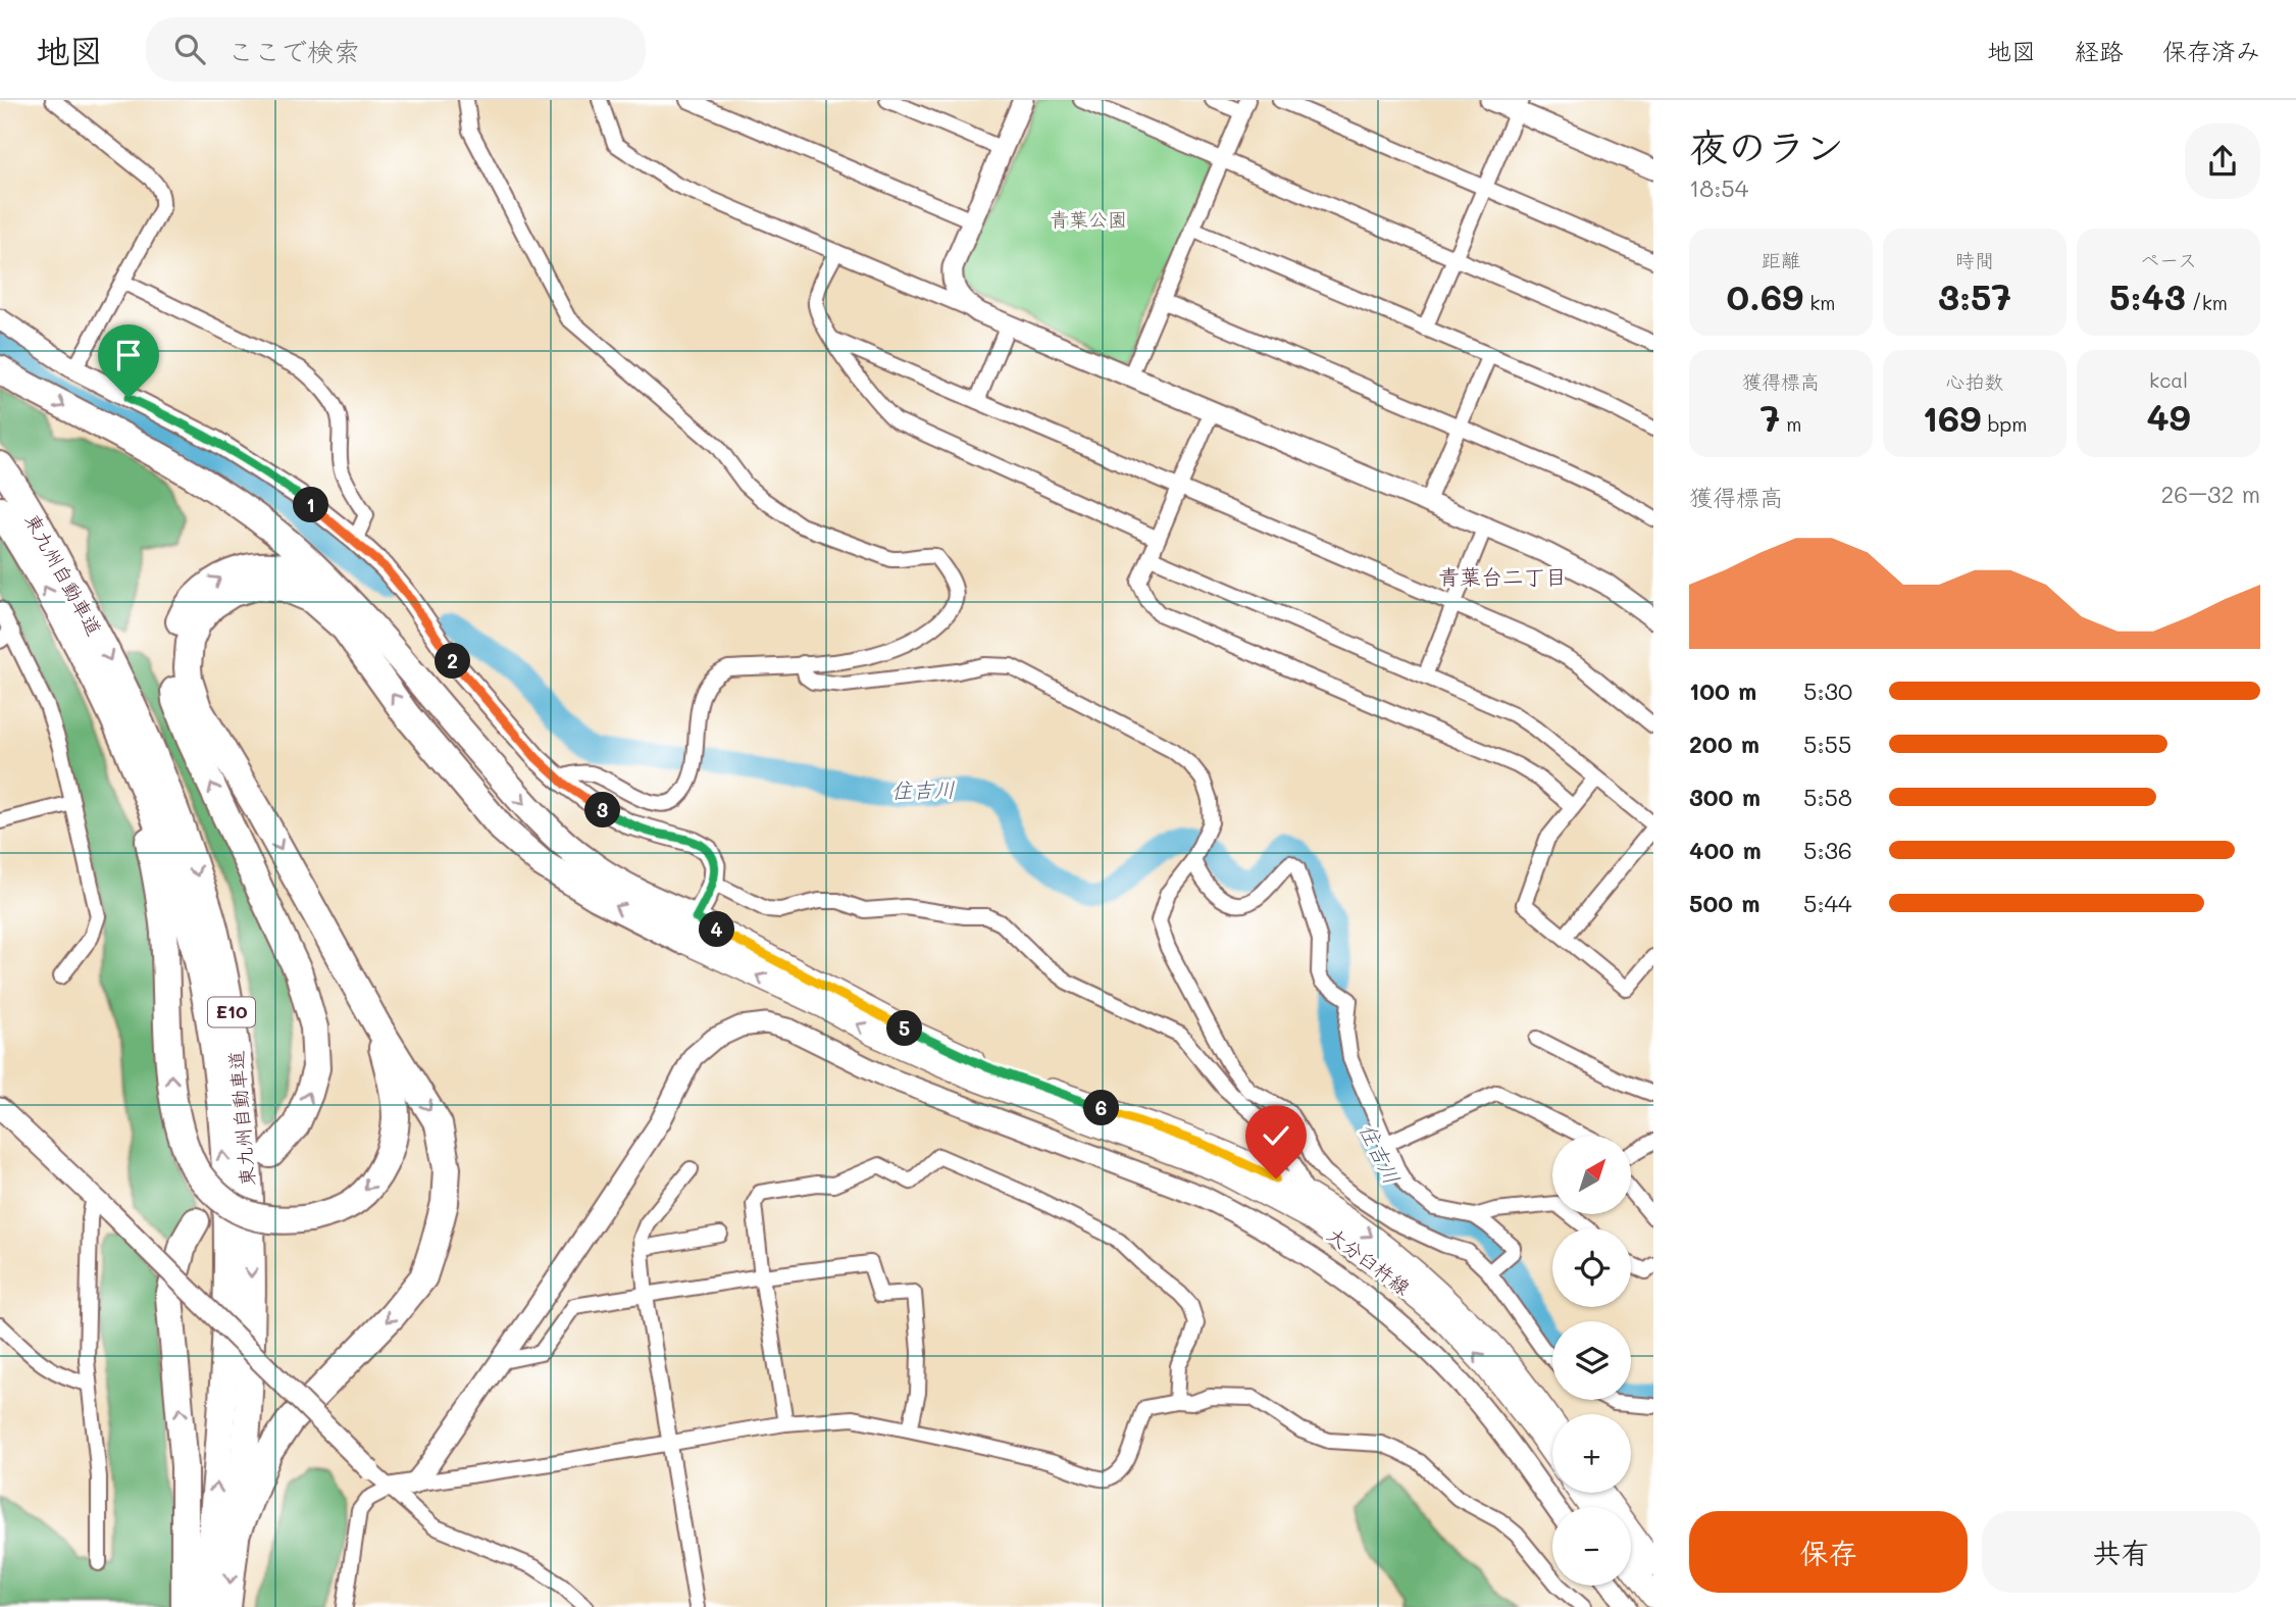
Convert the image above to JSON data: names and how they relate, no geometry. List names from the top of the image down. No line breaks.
{"streets":{"highway":["東九州自動車道","E10"],"main road":["大分臼杵線"]},"districts":["青葉台二丁目"],"water":["住吉川"],"parks":["青葉公園"],"north":"top right","page":{"header":"地図","search":"ここで検索","nav":["地図","経路","保存済み"],"heading":["夜のラン","18:54"],"stats":[["距離","0.69 km"],["時間","3:57"],["ペース","5:43 /km"],["獲得標高","7 m"],["心拍数","169 bpm"],["kcal","49"]],"chart":["獲得標高","26–32 m"],"pins":["1","2","3","4","5","6"],"list":[{"name":"100 m","note":"5:30"},{"name":"200 m","note":"5:55"},{"name":"300 m","note":"5:58"},{"name":"400 m","note":"5:36"},{"name":"500 m","note":"5:44"}],"map_buttons":["+","−"],"buttons":["保存","共有"]}}
